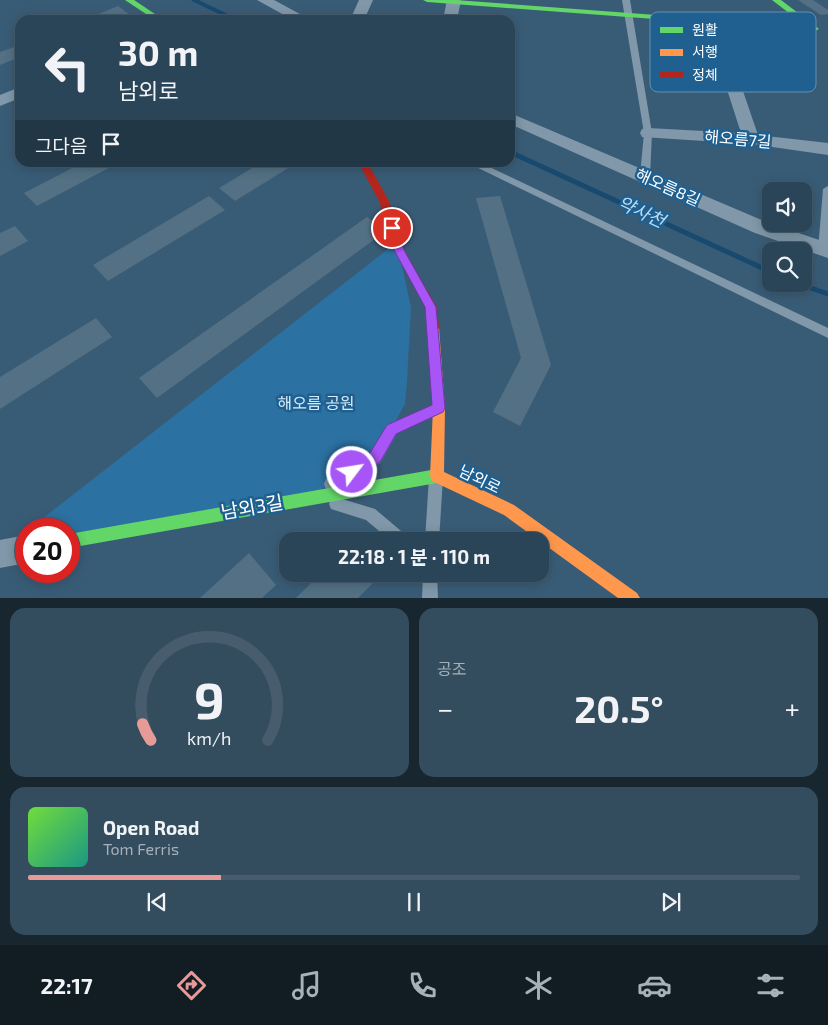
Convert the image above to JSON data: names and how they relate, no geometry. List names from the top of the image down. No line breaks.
{"streets":{"street":["해오름7길","해오름8길","남외로","남외3길"]},"crossings":[["남외로","남외3길"]],"water":["약사천"],"parks":["해오름 공원"],"legend":["원활","서행","정체"],"page":{"turn":["30 m","남외로"],"then":"그다음","limit":"20","trip":"22:18 · 1 분 · 110 m","tile":"공조","heat":["−","20.5°","+"],"song":["Open Road","Tom Ferris"],"tabs":"22:17","gauge":["9","km/h"]}}
